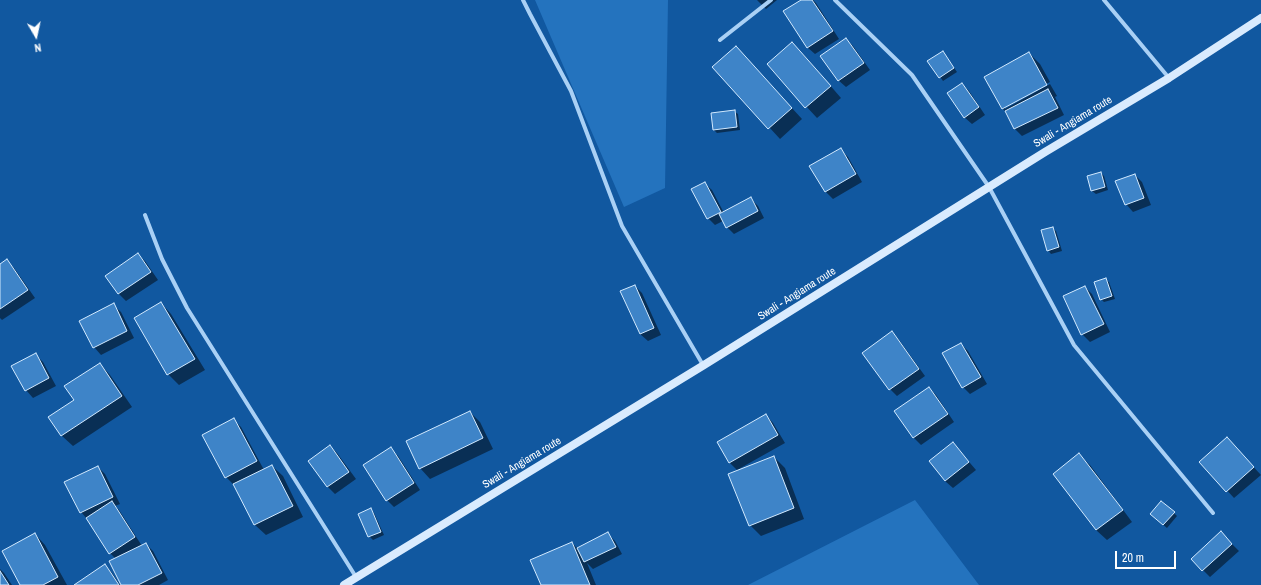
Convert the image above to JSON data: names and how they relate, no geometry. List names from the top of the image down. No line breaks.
{"streets":{"street":["Swali - Angiama route"]},"scale_bar":"20 m","north":"bottom"}
